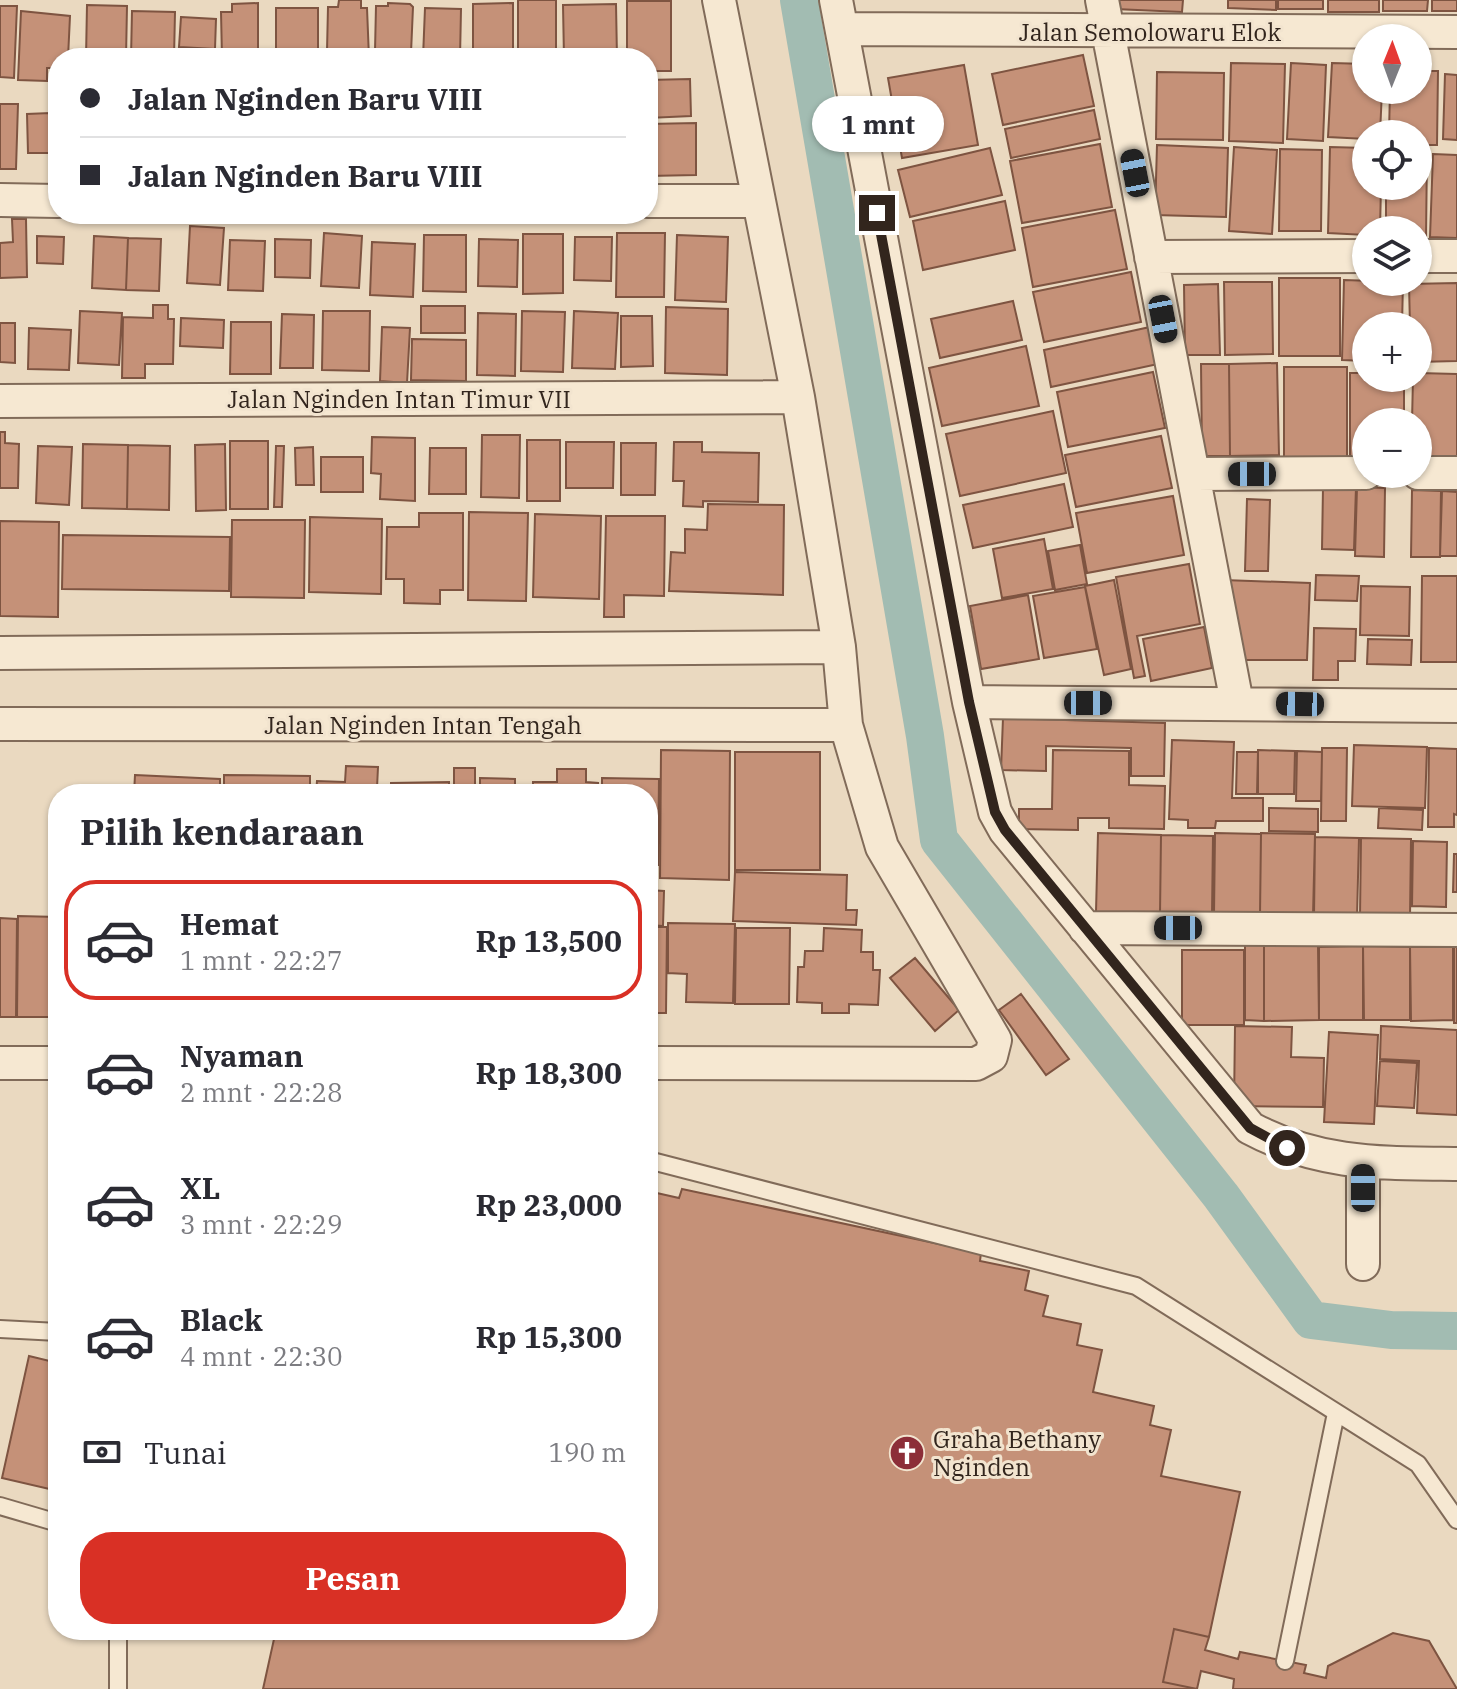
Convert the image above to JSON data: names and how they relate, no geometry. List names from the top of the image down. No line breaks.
{"streets":{"street":["Jalan Semolowaru Elok","Jalan Nginden Intan Timur VII","Jalan Nginden Intan Tengah"]},"places":{"church":["Graha Bethany Nginden"]},"north":"top","page":{"map_buttons":["+","−"],"banner":["Jalan Nginden Baru VIII","Jalan Nginden Baru VIII"],"bubble":"1 mnt","heading":"Pilih kendaraan","list":[{"name":"Hemat","note":"1 mnt · 22:27","value":"Rp 13,500"},{"name":"Nyaman","note":"2 mnt · 22:28","value":"Rp 18,300"},{"name":"XL","note":"3 mnt · 22:29","value":"Rp 23,000"},{"name":"Black","note":"4 mnt · 22:30","value":"Rp 15,300"}],"pay":["Tunai","190 m"],"buttons":"Pesan"}}
